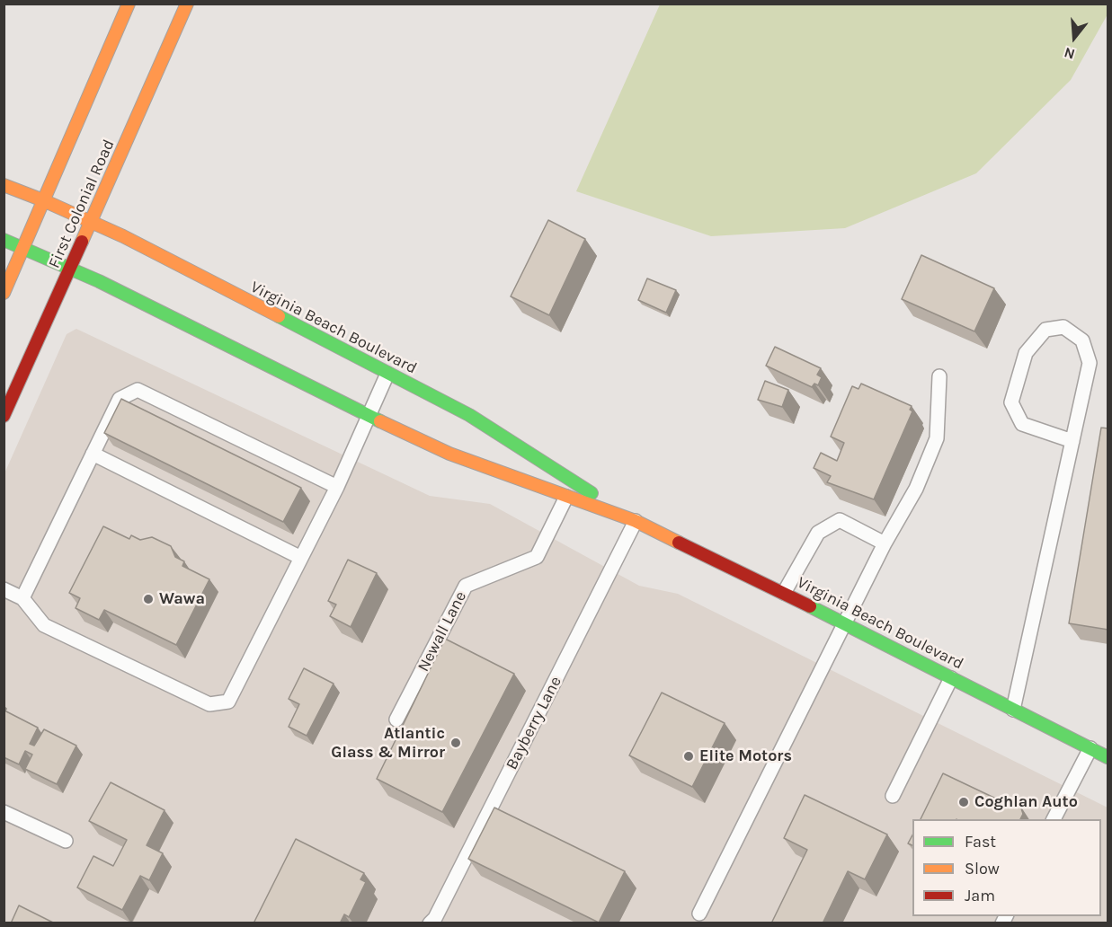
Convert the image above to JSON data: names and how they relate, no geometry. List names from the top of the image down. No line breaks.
{"streets":{"main road":["First Colonial Road","Virginia Beach Boulevard"],"lane":["Newall Lane","Bayberry Lane"]},"crossings":[["First Colonial Road","Virginia Beach Boulevard"],["Virginia Beach Boulevard","Newall Lane"],["Virginia Beach Boulevard","Bayberry Lane"]],"places":["Wawa","Atlantic Glass & Mirror","Elite Motors","Coghlan Auto"],"legend":["Fast","Slow","Jam"],"north":"bottom"}
